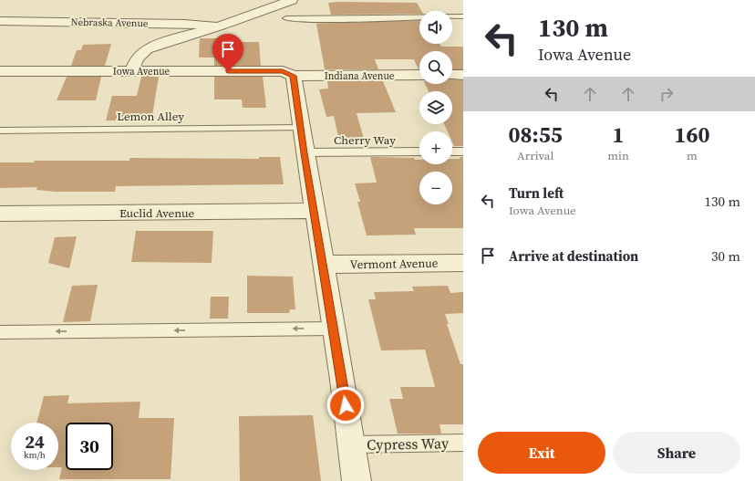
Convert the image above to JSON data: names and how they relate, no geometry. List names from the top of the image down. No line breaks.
{"streets":{"street":["Nebraska Avenue","Iowa Avenue","Indiana Avenue","Euclid Avenue","Vermont Avenue"],"lane":["Lemon Alley","Cherry Way","Cypress Way"]},"crossings":[["Iowa Avenue","Indiana Avenue"]],"page":{"turn":["130 m","Iowa Avenue"],"map_buttons":["+","−"],"eta":["08:55","Arrival","1","min","160","m"],"list":[{"name":"Turn left","note":"Iowa Avenue","value":"130 m"},{"name":"Arrive at destination","value":"30 m"}],"speed":"24 km/h","limit":"30","buttons":["Exit","Share"]}}
